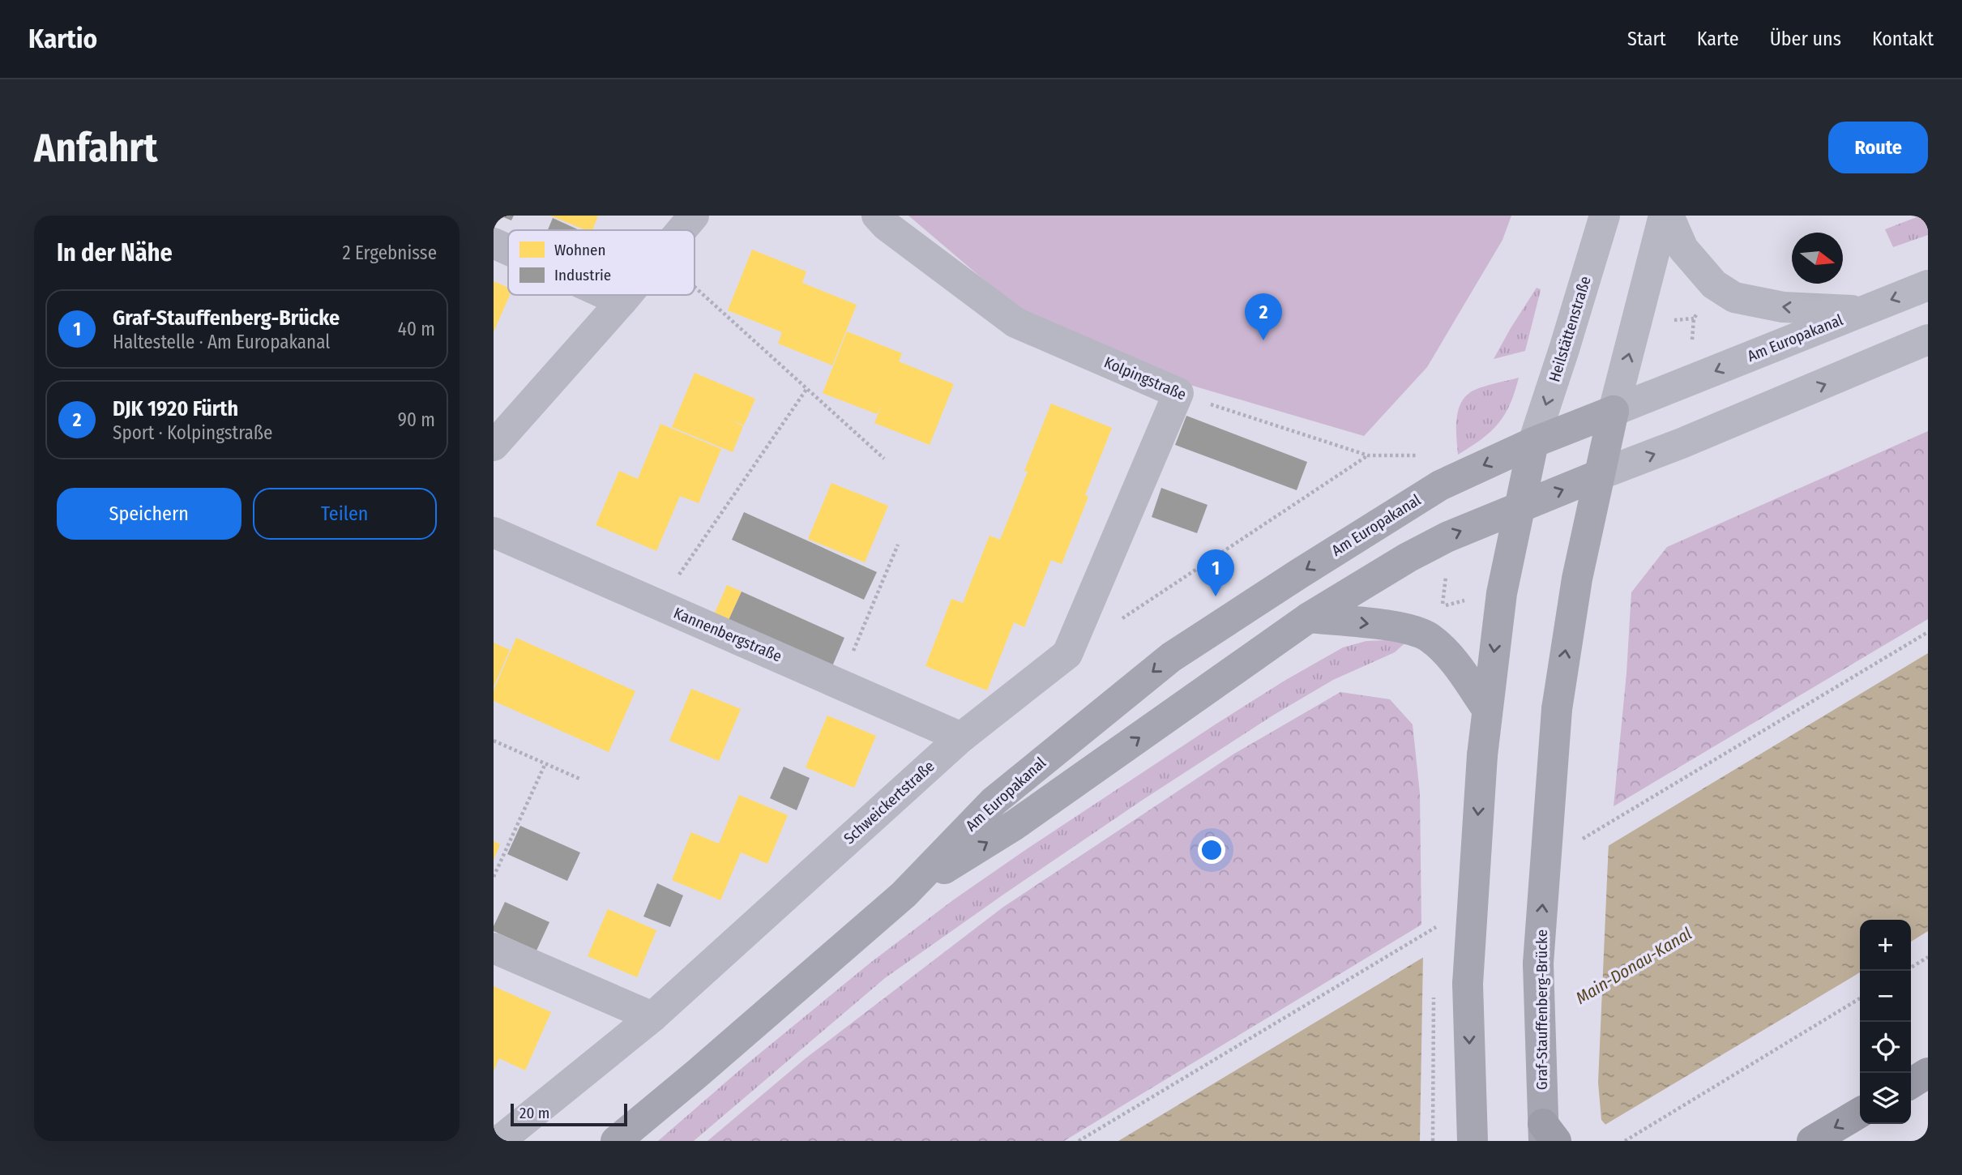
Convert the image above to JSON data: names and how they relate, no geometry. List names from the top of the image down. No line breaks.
{"streets":{"main road":["Am Europakanal","Graf-Stauffenberg-Brücke"],"street":["Heilstättenstraße","Kolpingstraße","Kannenbergstraße","Schweickertstraße"]},"crossings":[["Heilstättenstraße","Am Europakanal"],["Am Europakanal","Graf-Stauffenberg-Brücke"],["Kolpingstraße","Schweickertstraße"],["Kannenbergstraße","Schweickertstraße"]],"water":["Main-Donau-Kanal"],"legend":["Wohnen","Industrie"],"scale_bar":"20 m","north":"right","page":{"header":"Kartio","nav":["Start","Karte","Über uns","Kontakt"],"buttons":["Route",["Speichern","Teilen"]],"title":"Anfahrt","heading":["In der Nähe","2 Ergebnisse"],"list":[{"mark":"1","name":"Graf-Stauffenberg-Brücke","note":"Haltestelle · Am Europakanal","value":"40 m"},{"mark":"2","name":"DJK 1920 Fürth","note":"Sport · Kolpingstraße","value":"90 m"}],"pins":["2","1"],"map_buttons":["+","−"],"scale":"20 m"}}
